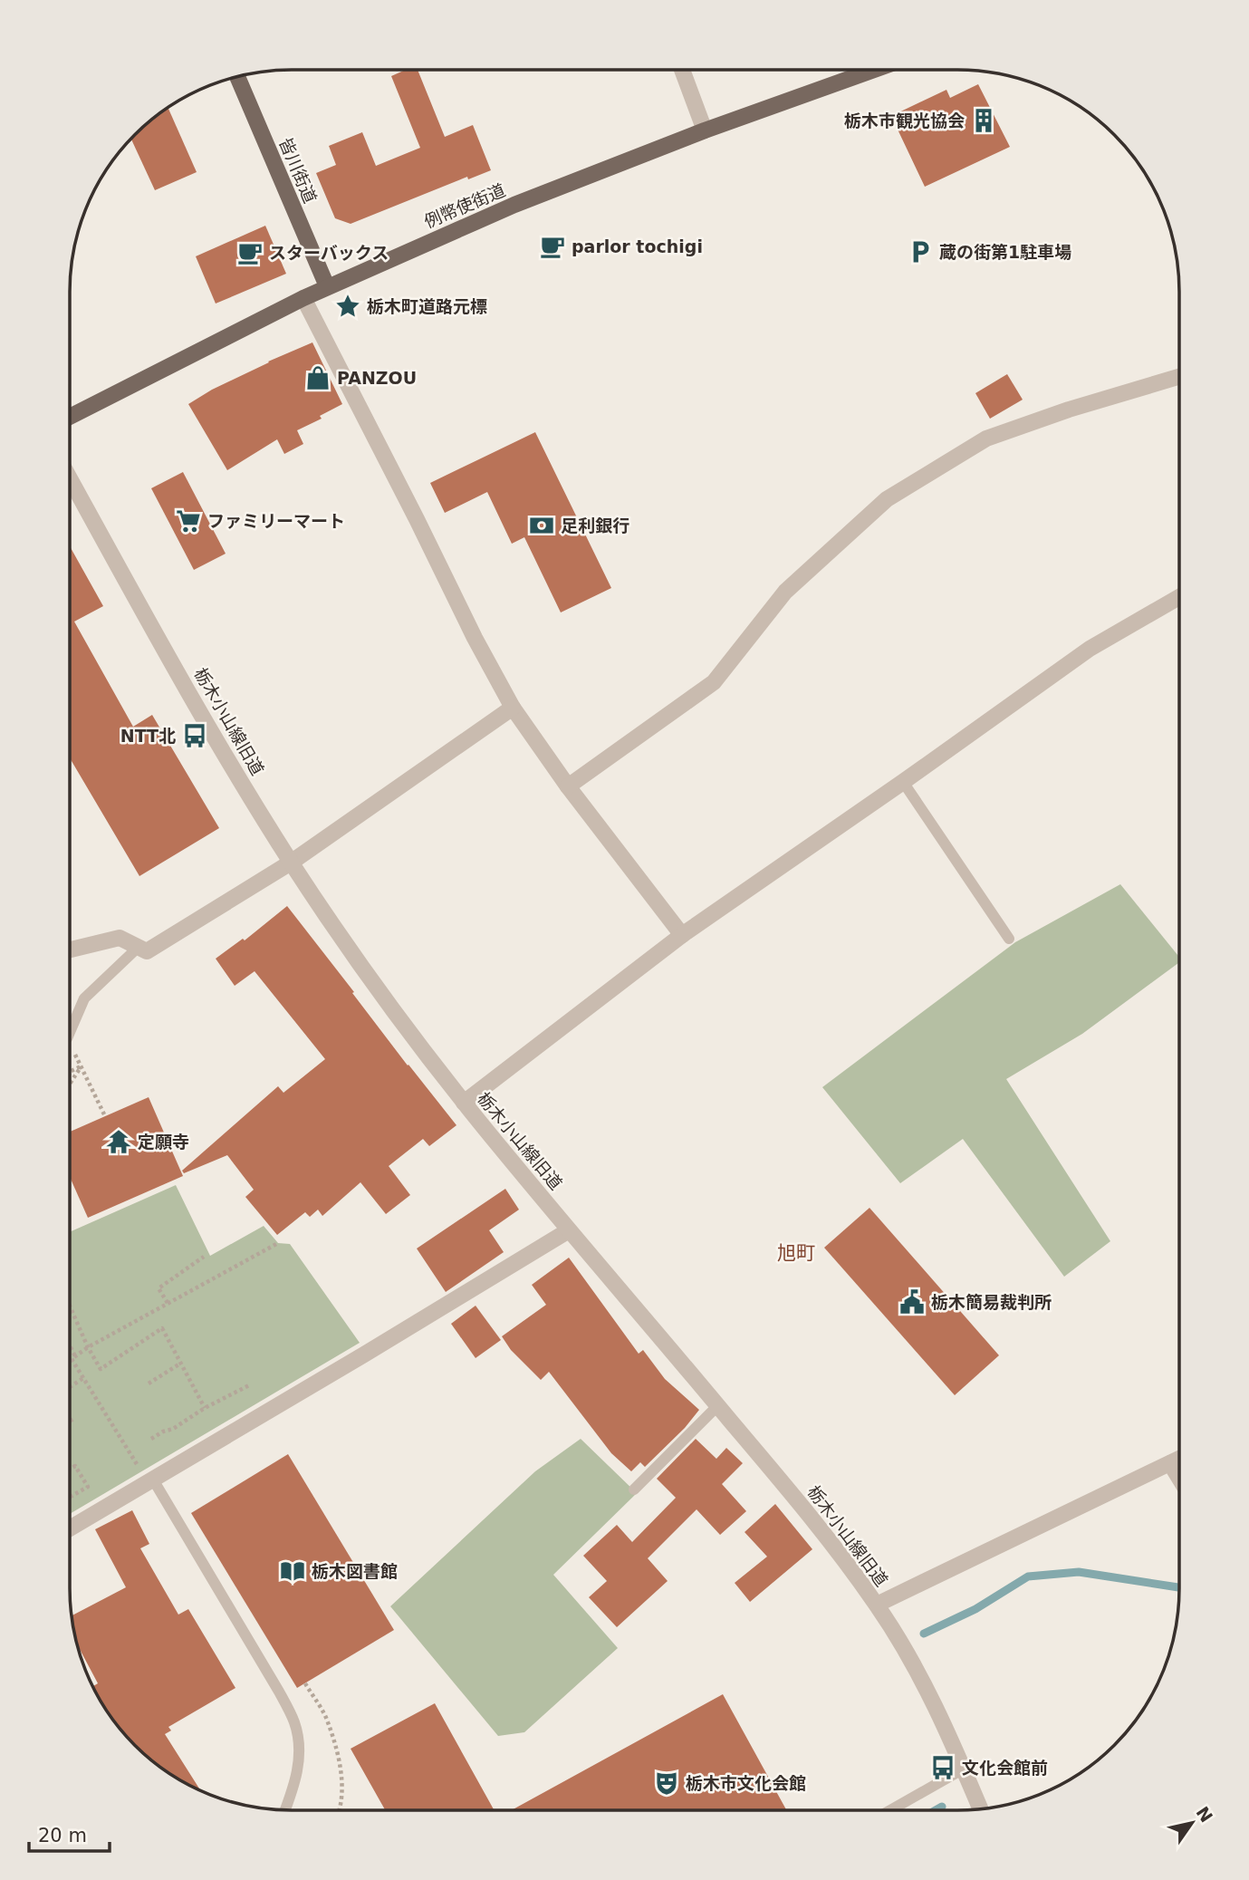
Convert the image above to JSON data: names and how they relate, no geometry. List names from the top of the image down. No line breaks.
{"streets":{"main road":["皆川街道","例幣使街道"],"street":["栃木小山線旧道"]},"crossings":[["皆川街道","例幣使街道"]],"districts":["旭町"],"places":{"building":["栃木市観光協会"],"cafe":["parlor tochigi","スターバックス"],"parking":["蔵の街第1駐車場"],"place":["栃木町道路元標"],"shop":["PANZOU"],"supermarket":["ファミリーマート"],"bank":["足利銀行"],"bus stop":["NTT北","文化会館前"],"temple":["定願寺"],"public building":["栃木簡易裁判所"],"library":["栃木図書館"],"theatre":["栃木市文化会館"]},"scale_bar":"20 m","north":"top right"}
